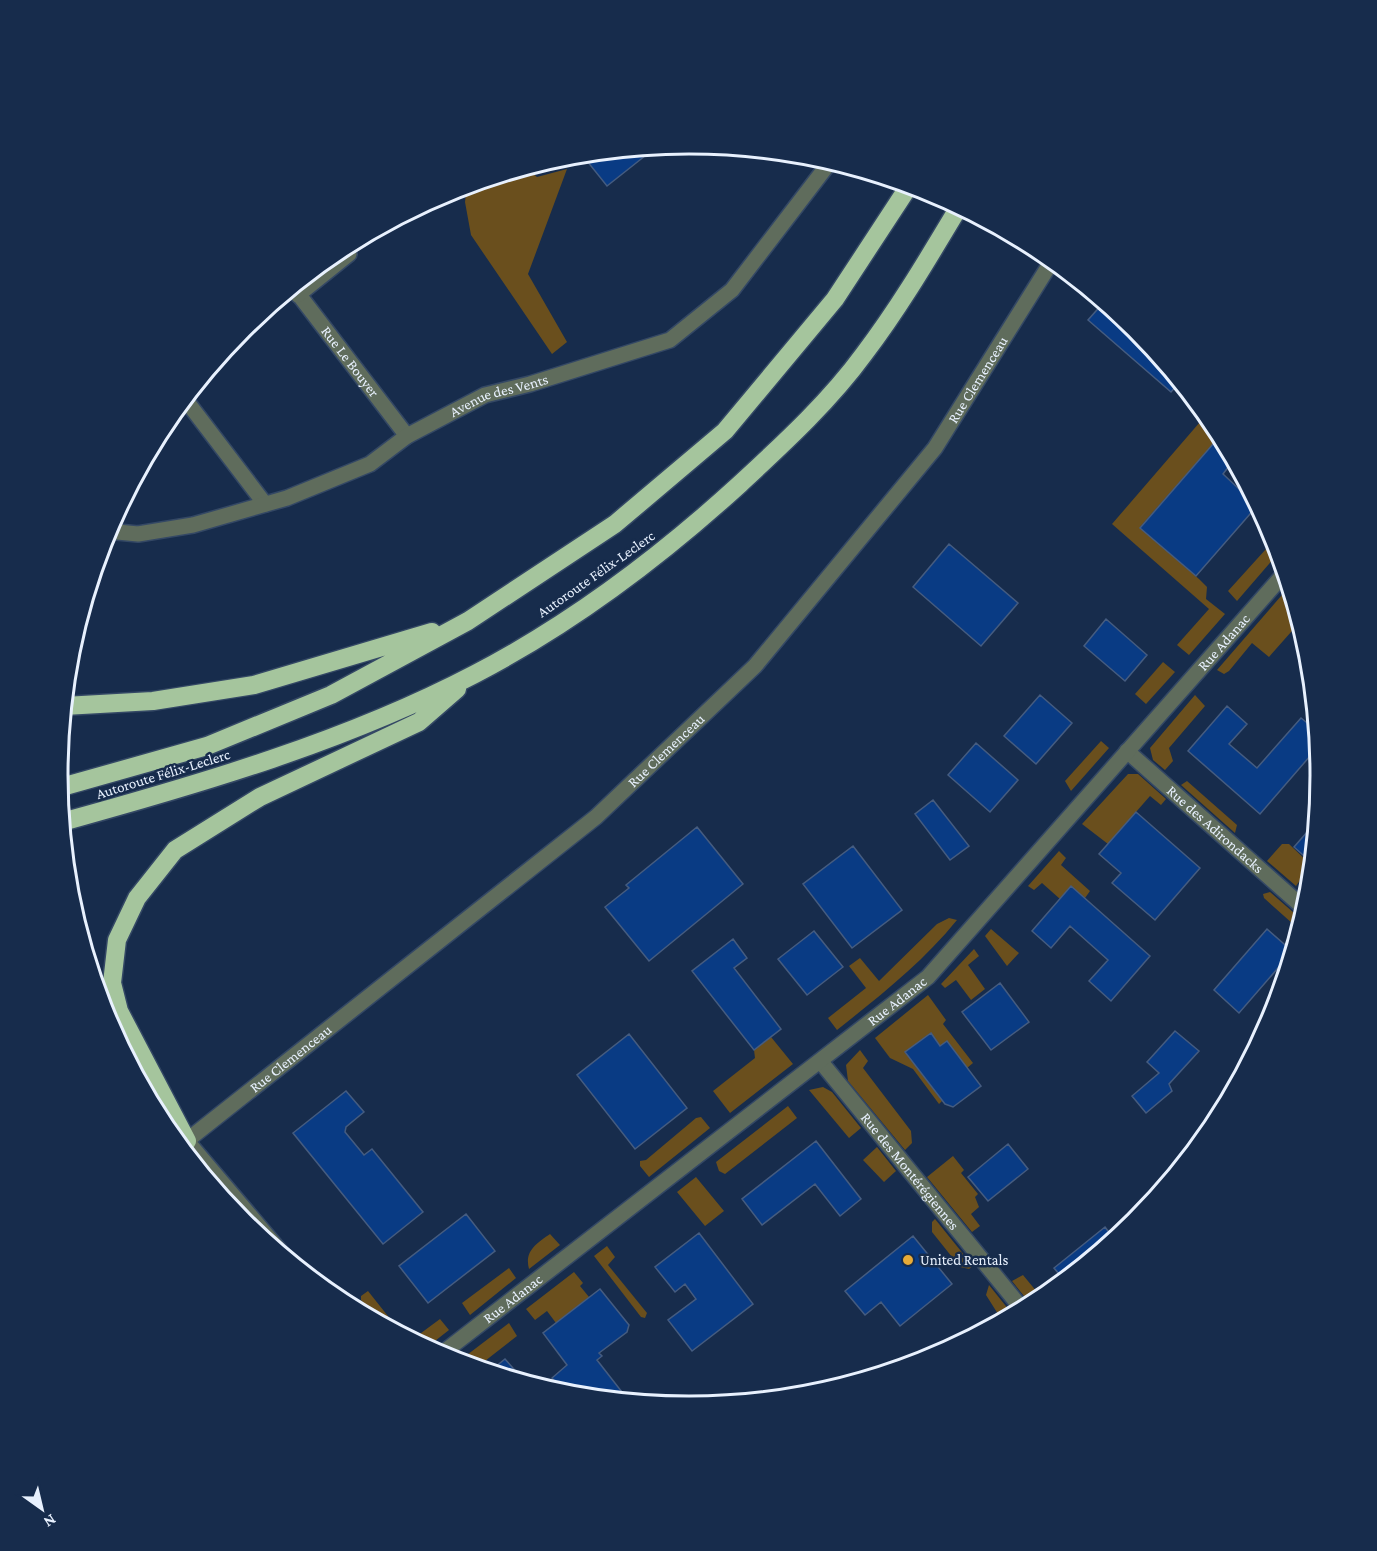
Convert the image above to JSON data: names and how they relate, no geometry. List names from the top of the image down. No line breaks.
{"streets":{"highway":["Autoroute Félix-Leclerc"],"street":["Rue Le Bouyer","Rue Clemenceau","Avenue des Vents","Rue Adanac","Rue des Adirondacks","Rue des Montérégiennes"]},"crossings":[["Rue Le Bouyer","Avenue des Vents"],["Rue Adanac","Rue des Adirondacks"],["Rue Adanac","Rue des Montérégiennes"]],"places":["United Rentals"],"north":"bottom right"}
